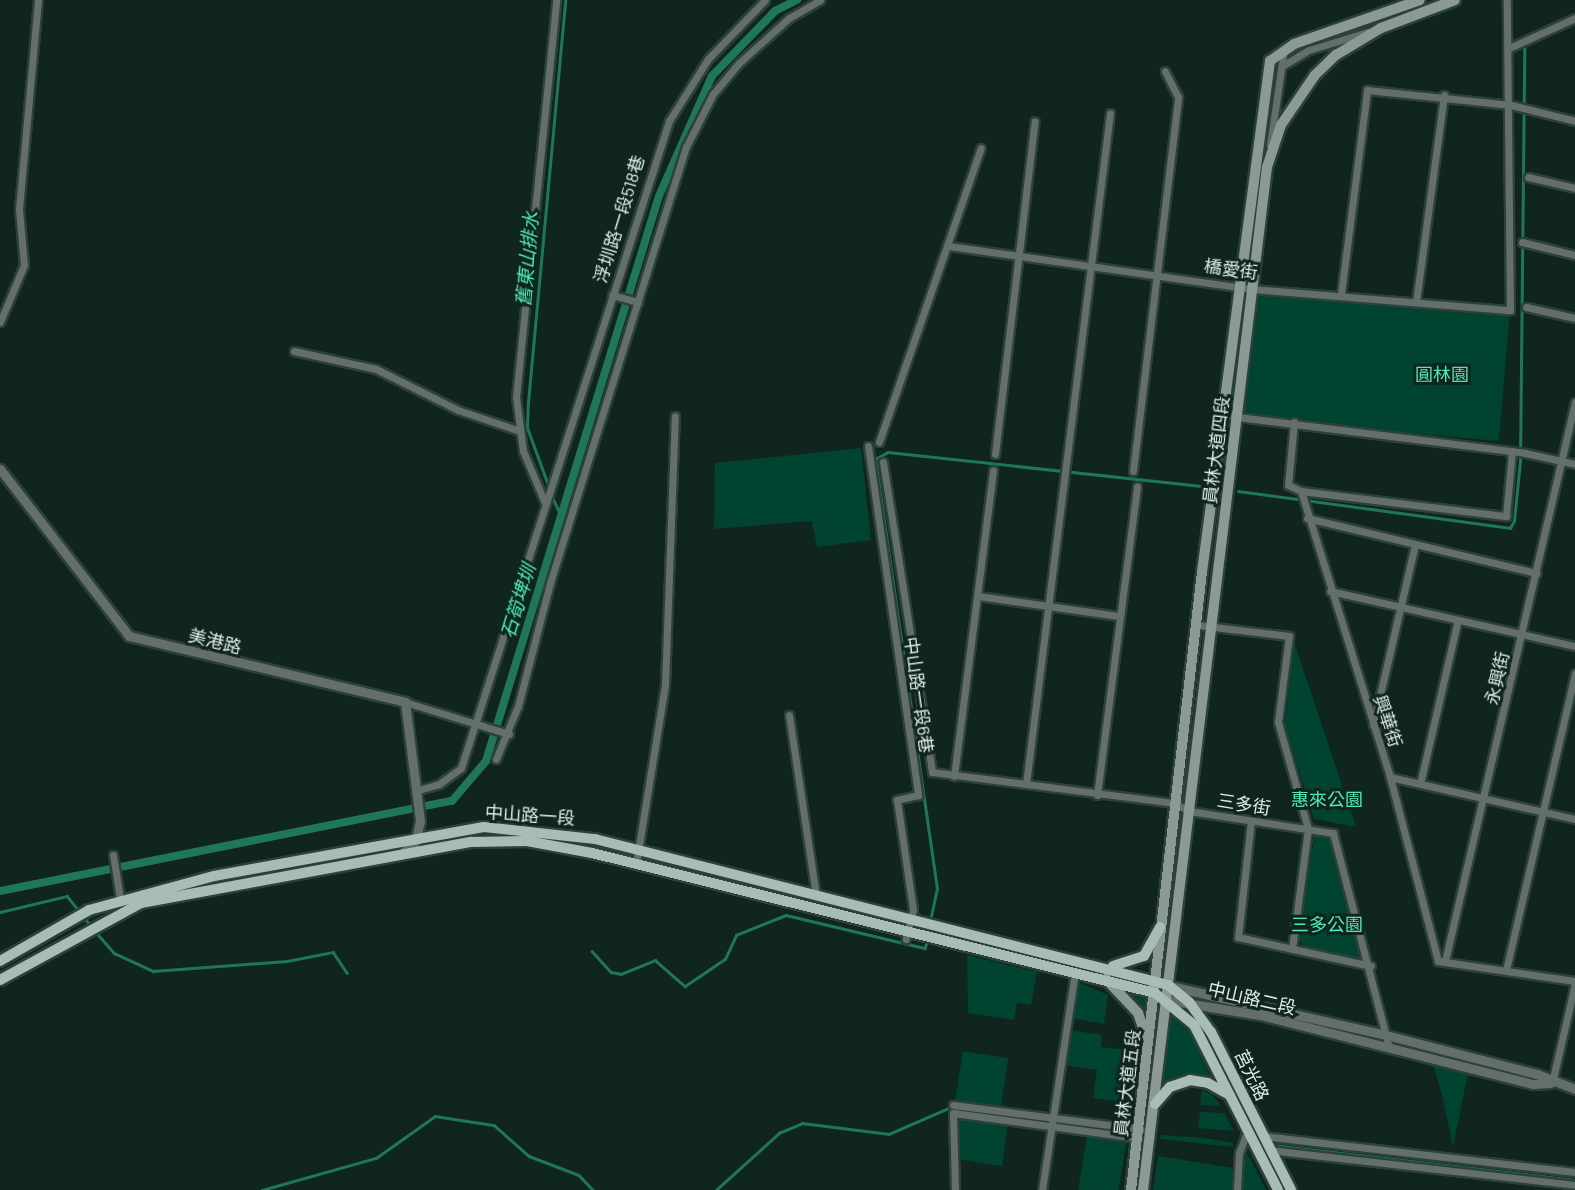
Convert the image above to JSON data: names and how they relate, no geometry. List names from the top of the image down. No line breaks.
{"streets":{"main road":["員林大道四段","中山路一段","中山路二段","莒光路","員林大道五段"],"street":["浮圳路一段518巷","橋愛街","美港路","永興街","中山路一段6巷","興華街","三多街"]},"crossings":[["橋愛街","員林大道四段"],["員林大道四段","三多街"],["員林大道四段","中山路二段"],["員林大道四段","莒光路"],["員林大道四段","員林大道五段"],["永興街","興華街"],["中山路一段6巷","中山路一段"],["三多街","中山路二段"],["中山路一段","中山路二段"],["中山路二段","莒光路"],["中山路二段","員林大道五段"],["莒光路","員林大道五段"]],"water":["舊東山排水","石筍埤圳"],"parks":["圓林園","惠來公園","三多公園"]}
